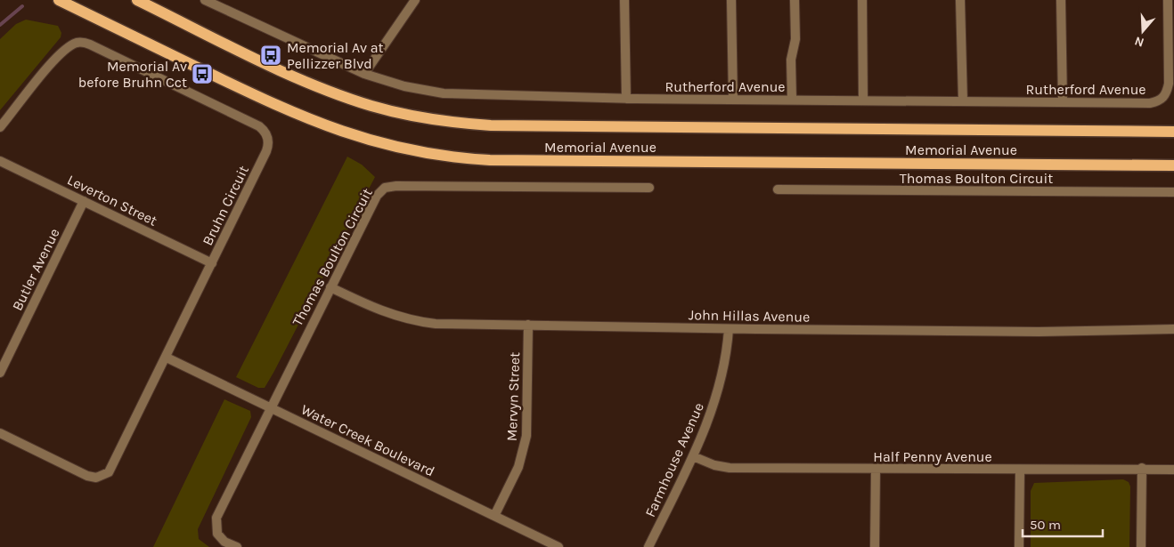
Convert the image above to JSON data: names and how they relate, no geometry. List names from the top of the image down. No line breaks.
{"streets":{"main road":["Memorial Avenue"],"street":["Rutherford Avenue","Thomas Boulton Circuit","Leverton Street","Bruhn Circuit","Butler Avenue","John Hillas Avenue","Mervyn Street","Water Creek Boulevard","Half Penny Avenue","Farmhouse Avenue"]},"crossings":[["Thomas Boulton Circuit","John Hillas Avenue"],["Thomas Boulton Circuit","Water Creek Boulevard"],["Leverton Street","Bruhn Circuit"],["Leverton Street","Butler Avenue"],["Bruhn Circuit","Water Creek Boulevard"],["John Hillas Avenue","Mervyn Street"],["John Hillas Avenue","Farmhouse Avenue"],["Mervyn Street","Water Creek Boulevard"],["Half Penny Avenue","Farmhouse Avenue"]],"places":{"bus stop":["Memorial Av at Pellizzer Blvd","Memorial Av before Bruhn Cct"]},"scale_bar":"50 m","north":"bottom"}
